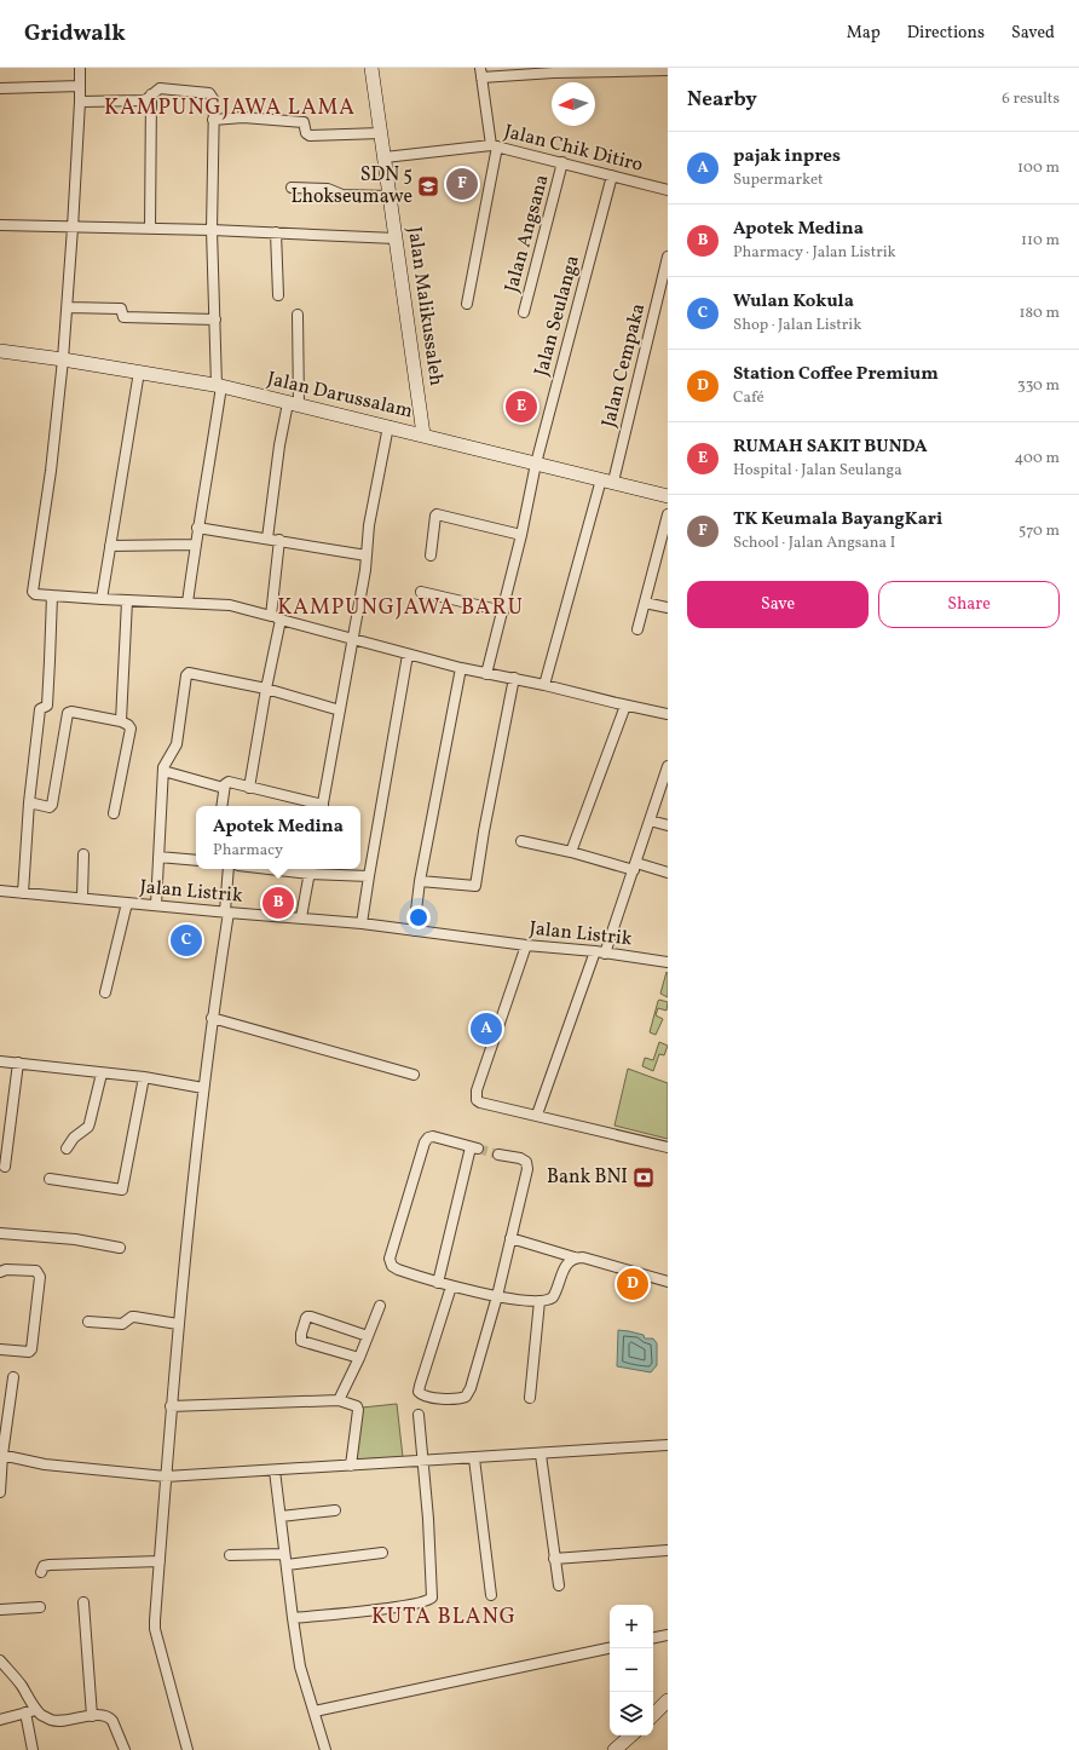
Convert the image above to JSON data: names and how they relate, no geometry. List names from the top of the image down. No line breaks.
{"streets":{"street":["Jalan Chik Ditiro","Jalan Angsana","Jalan Malikussaleh","Jalan Seulanga","Jalan Cempaka","Jalan Darussalam","Jalan Listrik"]},"crossings":[["Jalan Chik Ditiro","Jalan Angsana"],["Jalan Chik Ditiro","Jalan Malikussaleh"],["Jalan Chik Ditiro","Jalan Seulanga"],["Jalan Malikussaleh","Jalan Darussalam"],["Jalan Seulanga","Jalan Darussalam"],["Jalan Cempaka","Jalan Darussalam"]],"districts":["KAMPUNGJAWA LAMA","KAMPUNGJAWA BARU","KUTA BLANG"],"places":{"school or university":["SDN 5 Lhokseumawe"],"bank":["Bank BNI"]},"north":"left","page":{"header":"Gridwalk","nav":["Map","Directions","Saved"],"heading":["Nearby","6 results"],"list":[{"mark":"A","name":"pajak inpres","note":"Supermarket","value":"100 m"},{"mark":"B","name":"Apotek Medina","note":"Pharmacy · Jalan Listrik","value":"110 m"},{"mark":"C","name":"Wulan Kokula","note":"Shop · Jalan Listrik","value":"180 m"},{"mark":"D","name":"Station Coffee Premium","note":"Café","value":"330 m"},{"mark":"E","name":"RUMAH SAKIT BUNDA","note":"Hospital · Jalan Seulanga","value":"400 m"},{"mark":"F","name":"TK Keumala BayangKari","note":"School · Jalan Angsana I","value":"570 m"}],"pins":["F","E","B","C","A","D"],"buttons":["Save","Share"],"popup":["Apotek Medina","Pharmacy"],"map_buttons":["+","−"]}}
